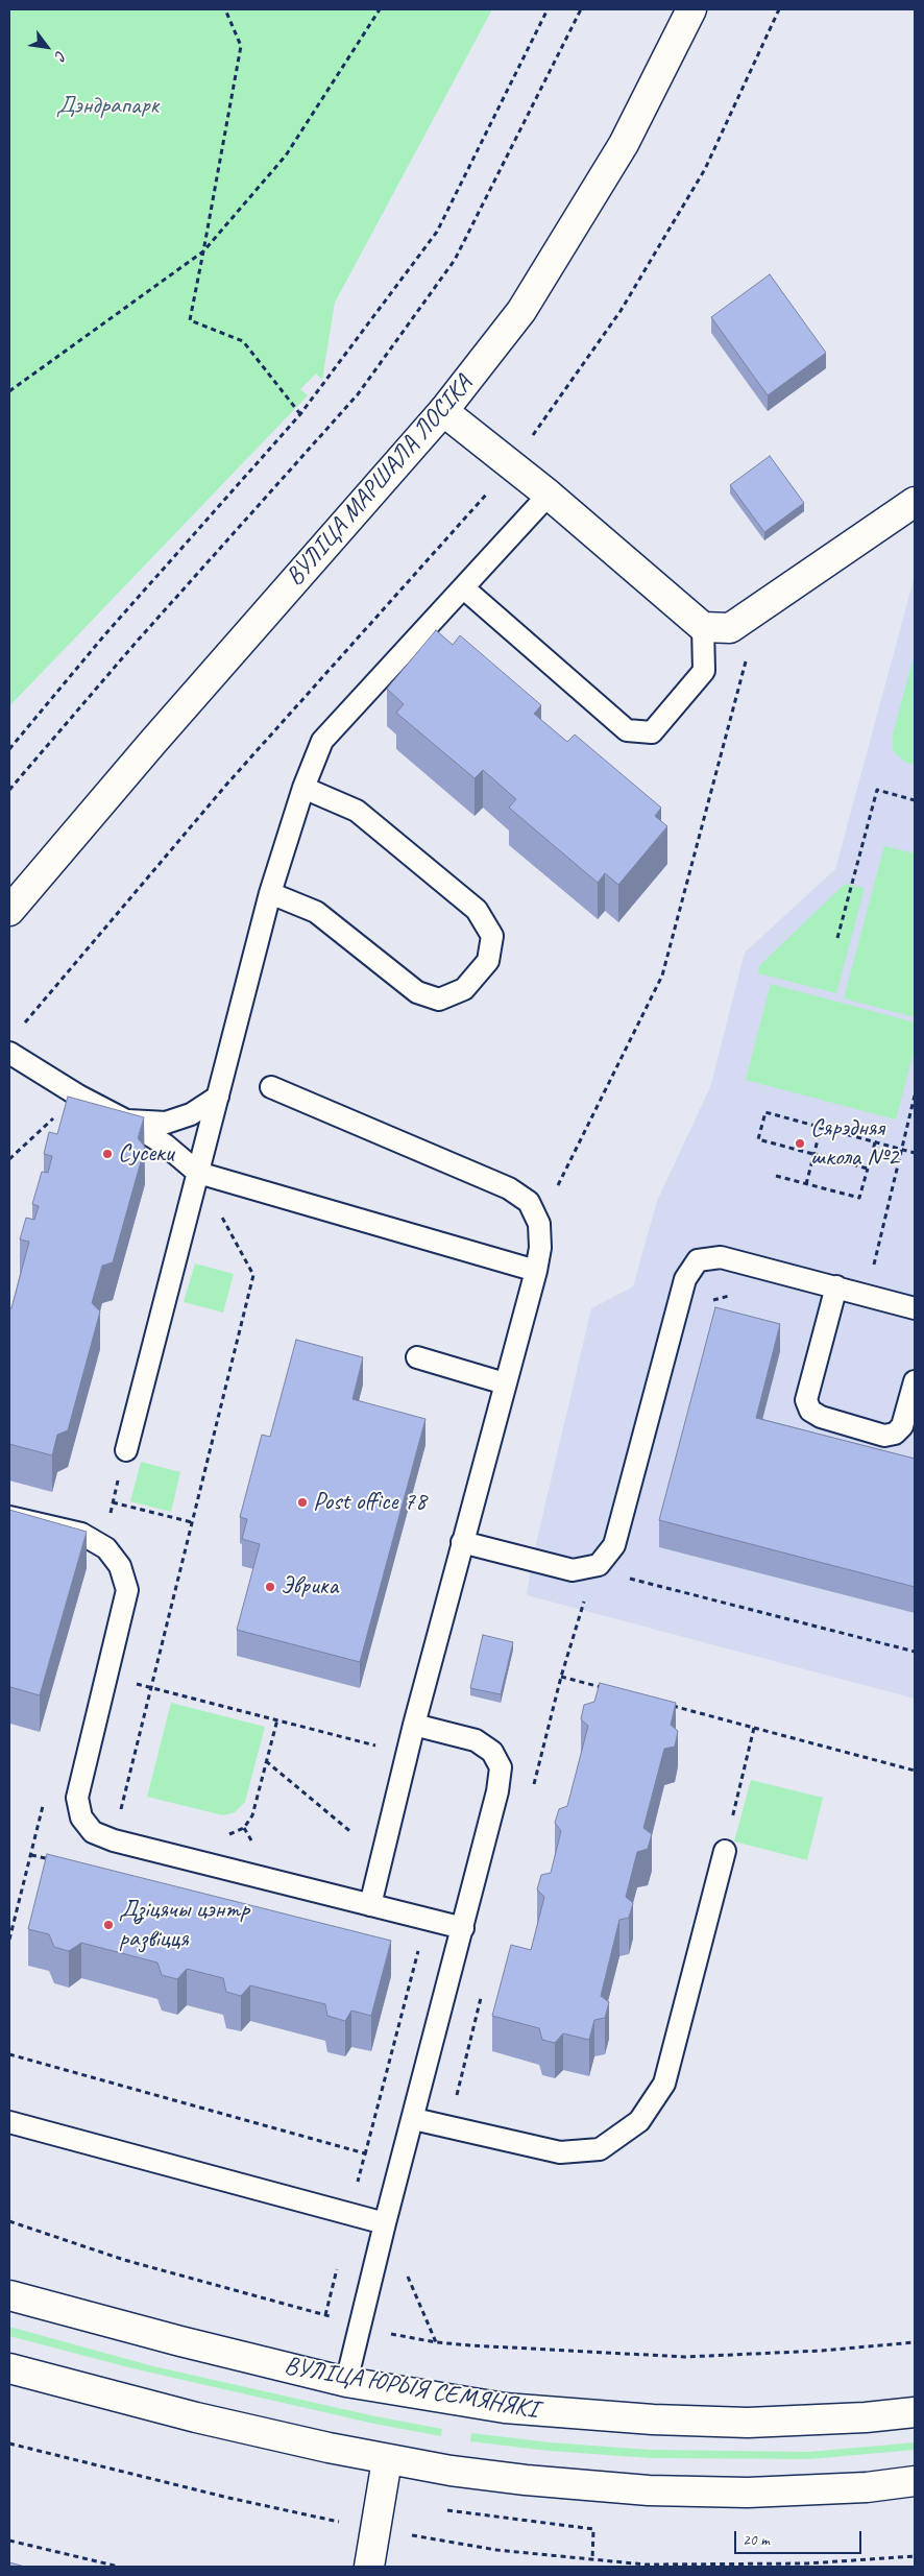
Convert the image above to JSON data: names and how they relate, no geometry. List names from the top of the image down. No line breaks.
{"streets":{"main road":["ВУЛІЦА МАРШАЛА ЛОСІКА","ВУЛІЦА ЮРЫЯ СЕМЯНЯКІ"]},"parks":["Дэндрапарк"],"places":["Сярэдняя школа №2","Сусеки","Post office 78","Эврика","Дзіцячы цэнтр развіцця"],"scale_bar":"20 m","north":"bottom right"}
